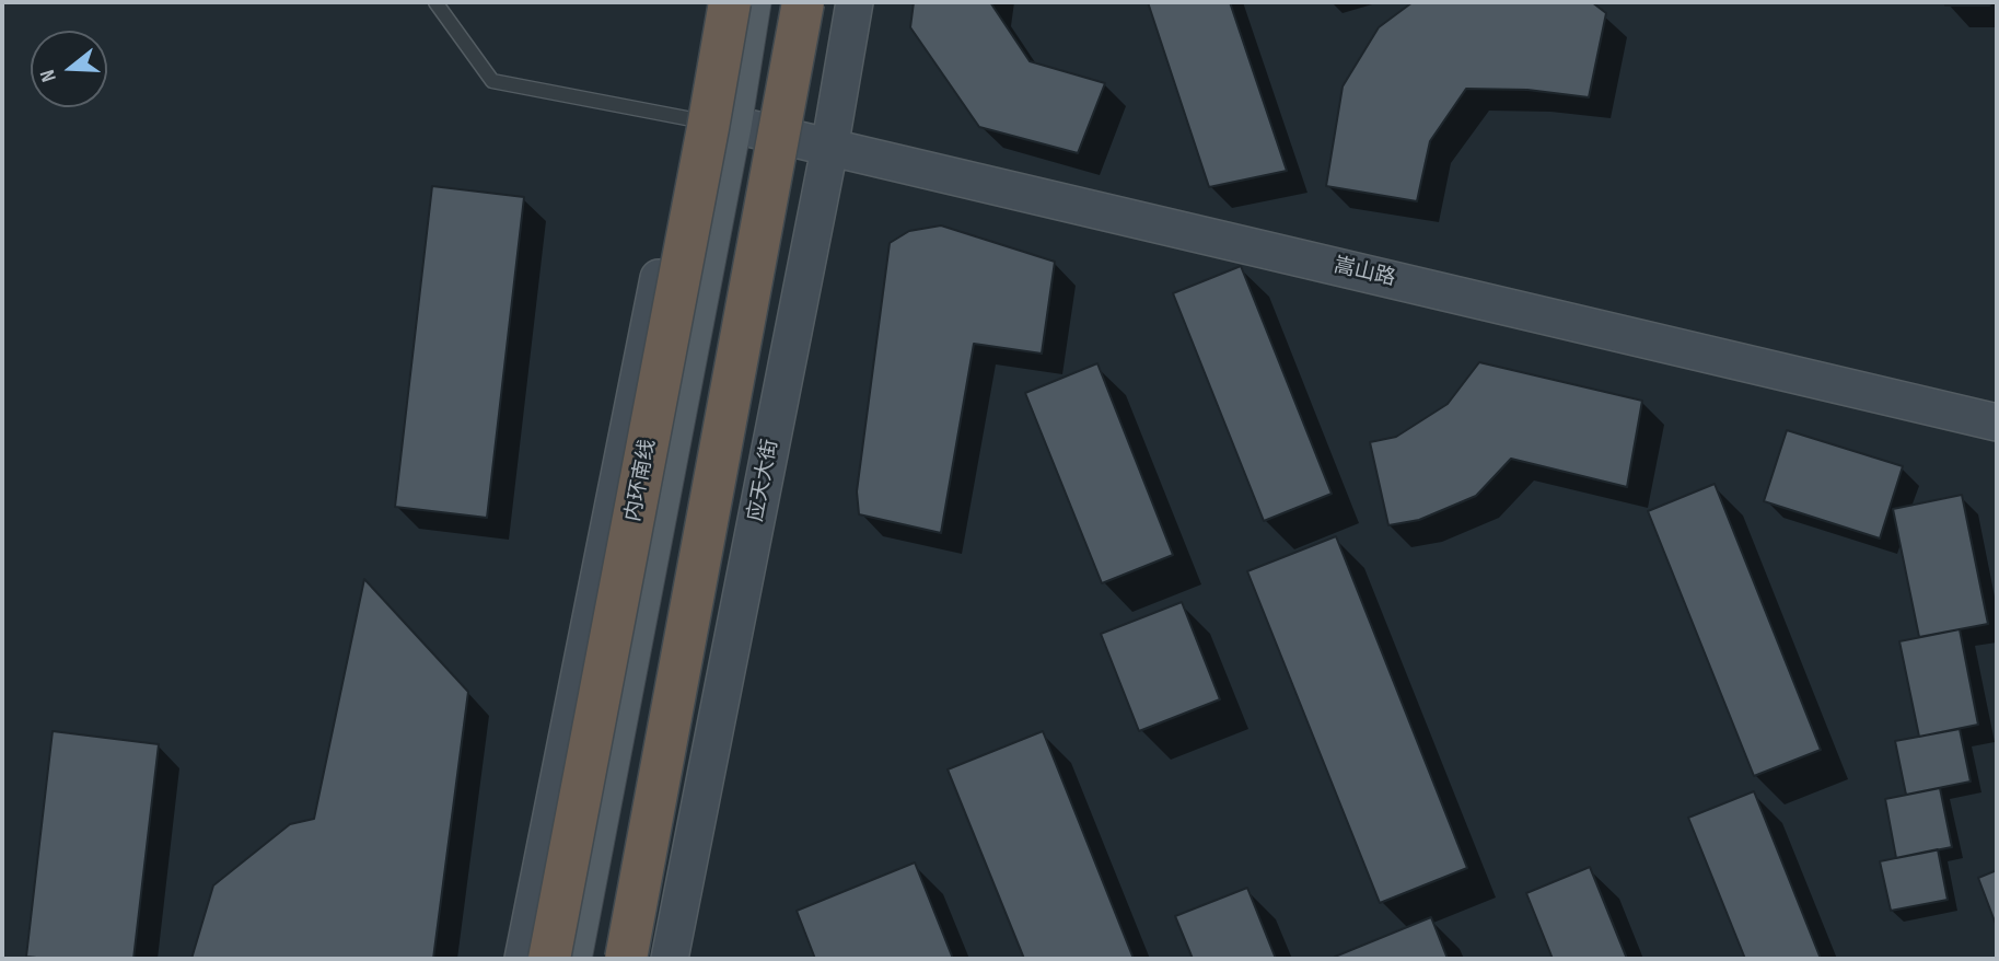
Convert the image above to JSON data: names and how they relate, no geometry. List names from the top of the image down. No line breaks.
{"streets":{"highway":["内环南线"],"street":["嵩山路","应天大街"]},"crossings":[["嵩山路","应天大街"]],"north":"left"}
